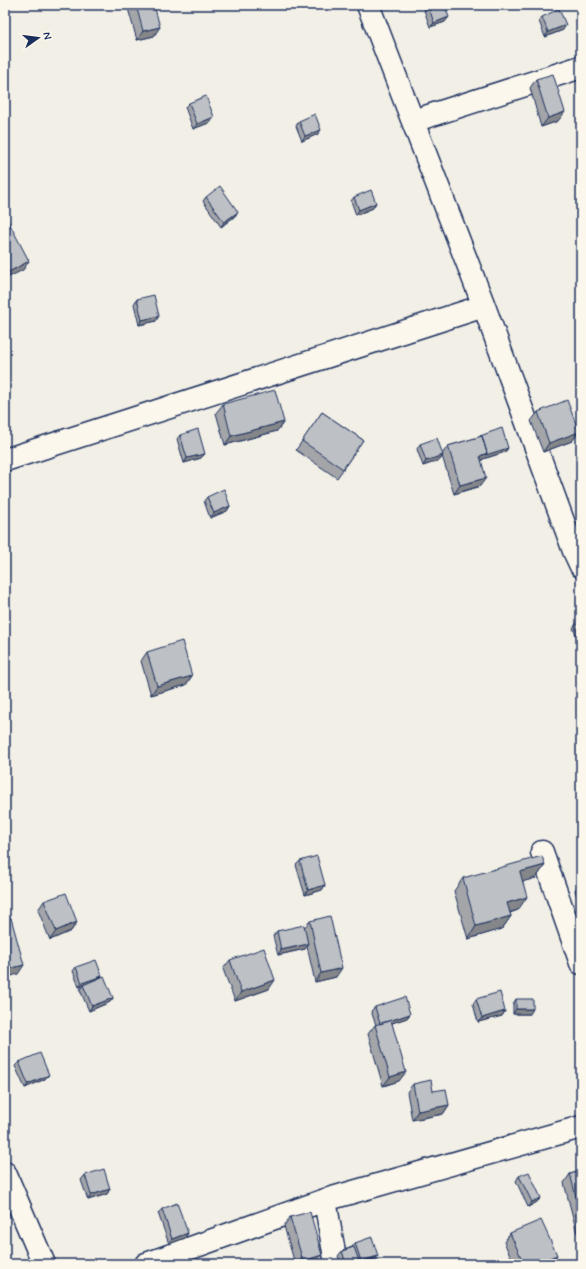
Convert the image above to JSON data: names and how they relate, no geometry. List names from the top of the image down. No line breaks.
{"north":"right"}
